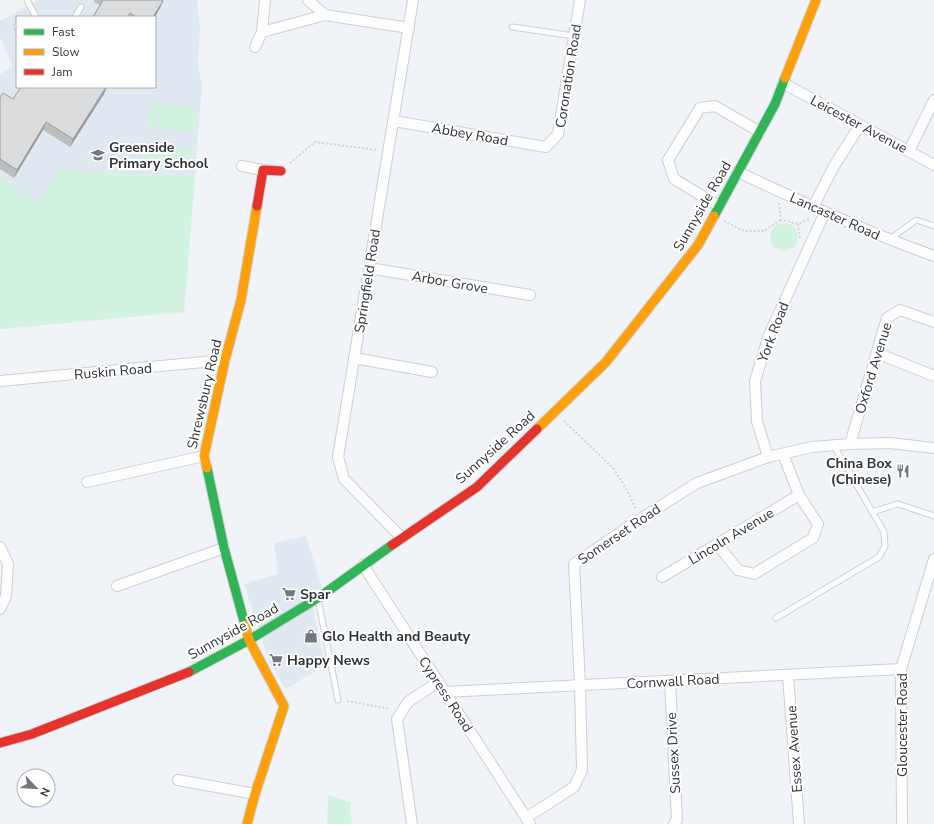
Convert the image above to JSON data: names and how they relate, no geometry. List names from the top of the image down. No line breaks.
{"streets":{"street":["Coronation Road","Leicester Avenue","Abbey Road","Sunnyside Road","Lancaster Road","Springfield Road","Arbor Grove","York Road","Oxford Avenue","Ruskin Road","Shrewsbury Road","Somerset Road","Lincoln Avenue","Cornwall Road","Cypress Road","Gloucester Road","Essex Avenue","Sussex Drive"]},"crossings":[["Coronation Road","Abbey Road"],["Leicester Avenue","Sunnyside Road"],["Abbey Road","Springfield Road"],["Sunnyside Road","Lancaster Road"],["Sunnyside Road","Springfield Road"],["Sunnyside Road","Shrewsbury Road"],["Sunnyside Road","Cypress Road"],["Lancaster Road","York Road"],["Springfield Road","Arbor Grove"],["York Road","Somerset Road"],["Oxford Avenue","Somerset Road"],["Ruskin Road","Shrewsbury Road"],["Somerset Road","Cornwall Road"],["Somerset Road","Cypress Road"],["Cornwall Road","Cypress Road"],["Cornwall Road","Gloucester Road"],["Cornwall Road","Essex Avenue"],["Cornwall Road","Sussex Drive"]],"places":{"school or university":["Greenside Primary School"],"restaurant":["China Box (Chinese)"],"supermarket":["Spar","Happy News"],"shop":["Glo Health and Beauty"]},"legend":["Fast","Slow","Jam"],"north":"bottom right"}
